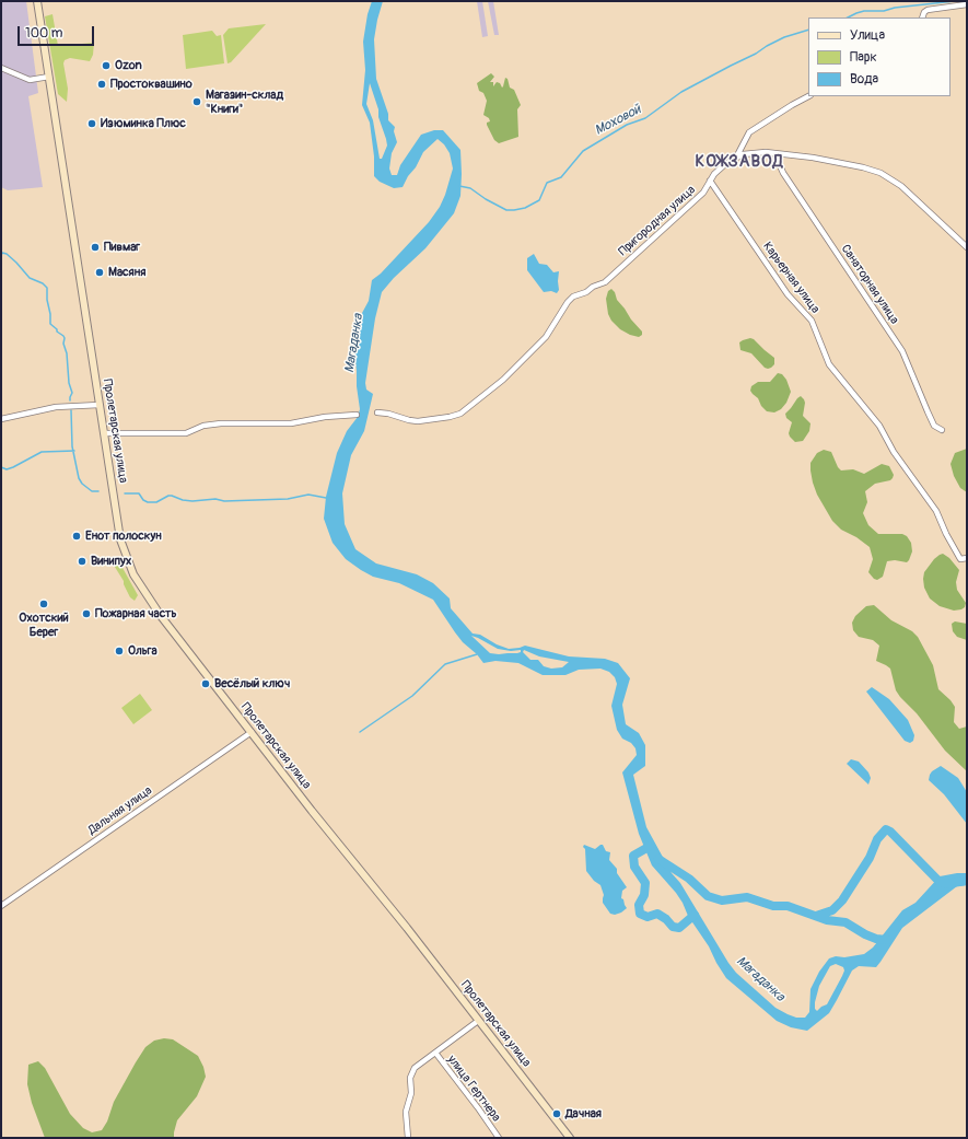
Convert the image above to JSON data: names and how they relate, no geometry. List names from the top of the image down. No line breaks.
{"streets":{"main road":["Пролетарская улица"],"street":["Пригородная улица","Карьерная улица","Санаторная улица","Дальняя улица","улица Гертнера"]},"crossings":[["Пригородная улица","Карьерная улица"],["Пригородная улица","Санаторная улица"],["Пролетарская улица","Дальняя улица"],["Пролетарская улица","улица Гертнера"]],"districts":["КОЖЗАВОД"],"water":["Моховой","Магаданка"],"places":["Ozon","Простоквашино","Магазин-склад \"Книги\"","Изюминка Плюс","Пивмаг","Масяня","Енот полоскун","Винипух","Охотский Берег","Пожарная часть","Ольга","Весёлый ключ","Дачная"],"legend":["Улица","Парк","Вода"],"scale_bar":"100 m"}
